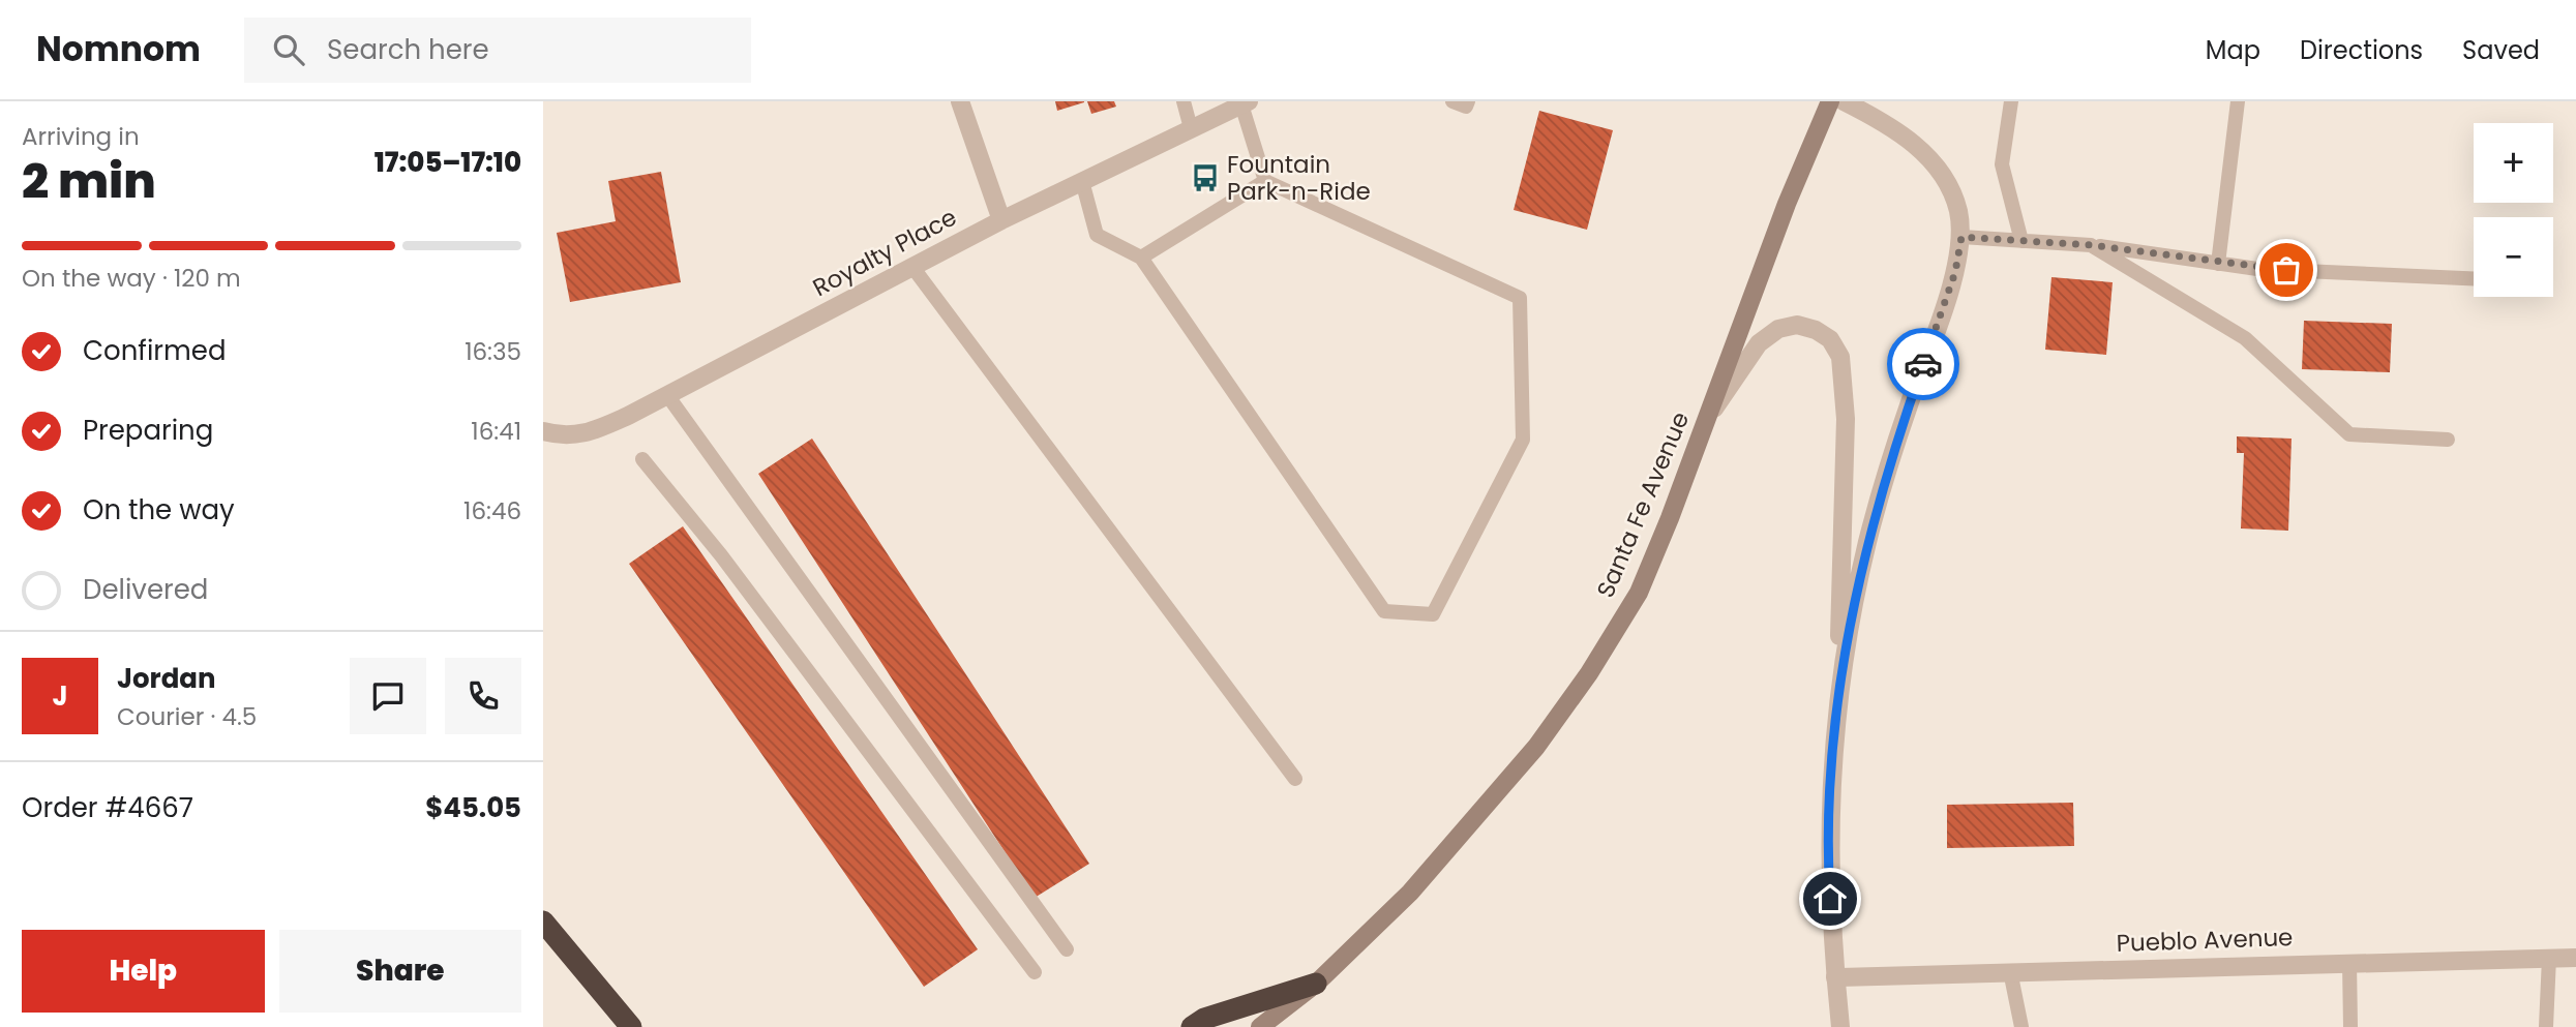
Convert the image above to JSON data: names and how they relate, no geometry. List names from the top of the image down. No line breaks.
{"streets":{"main road":["Santa Fe Avenue"],"street":["Royalty Place","Pueblo Avenue"]},"places":{"bus stop":["Fountain Park-n-Ride"]},"page":{"header":"Nomnom","search":"Search here","nav":["Map","Directions","Saved"],"heading":["2 min","Arriving in","17:05–17:10"],"panel":["Jordan","Courier · 4.5","Order #4667","$45.05"],"map_buttons":["+","−"],"bar":"On the way · 120 m","list":[["Confirmed","16:35"],["Preparing","16:41"],["On the way","16:46"],"Delivered"],"round":"J","buttons":["Help","Share"]}}
